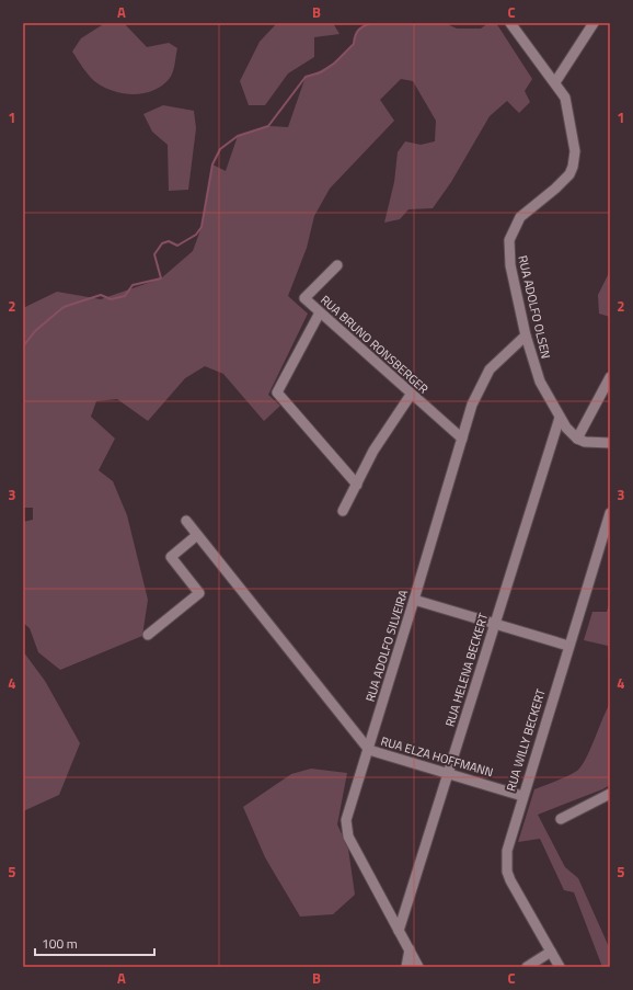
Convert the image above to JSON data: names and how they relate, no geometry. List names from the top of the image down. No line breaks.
{"streets":{"street":["RUA ADOLFO OLSEN","RUA BRUNO RONSBERGER","RUA ADOLFO SILVEIRA","RUA HELENA BECKERT","RUA WILLY BECKERT","RUA ELZA HOFFMANN"]},"crossings":[["RUA ADOLFO OLSEN","RUA ADOLFO SILVEIRA"],["RUA ADOLFO OLSEN","RUA HELENA BECKERT"],["RUA BRUNO RONSBERGER","RUA ADOLFO SILVEIRA"],["RUA ADOLFO SILVEIRA","RUA HELENA BECKERT"],["RUA ADOLFO SILVEIRA","RUA ELZA HOFFMANN"],["RUA HELENA BECKERT","RUA ELZA HOFFMANN"],["RUA WILLY BECKERT","RUA ELZA HOFFMANN"]],"scale_bar":"100 m","grid":{"columns":["A","B","C"],"rows":["1","2","3","4","5"]}}
